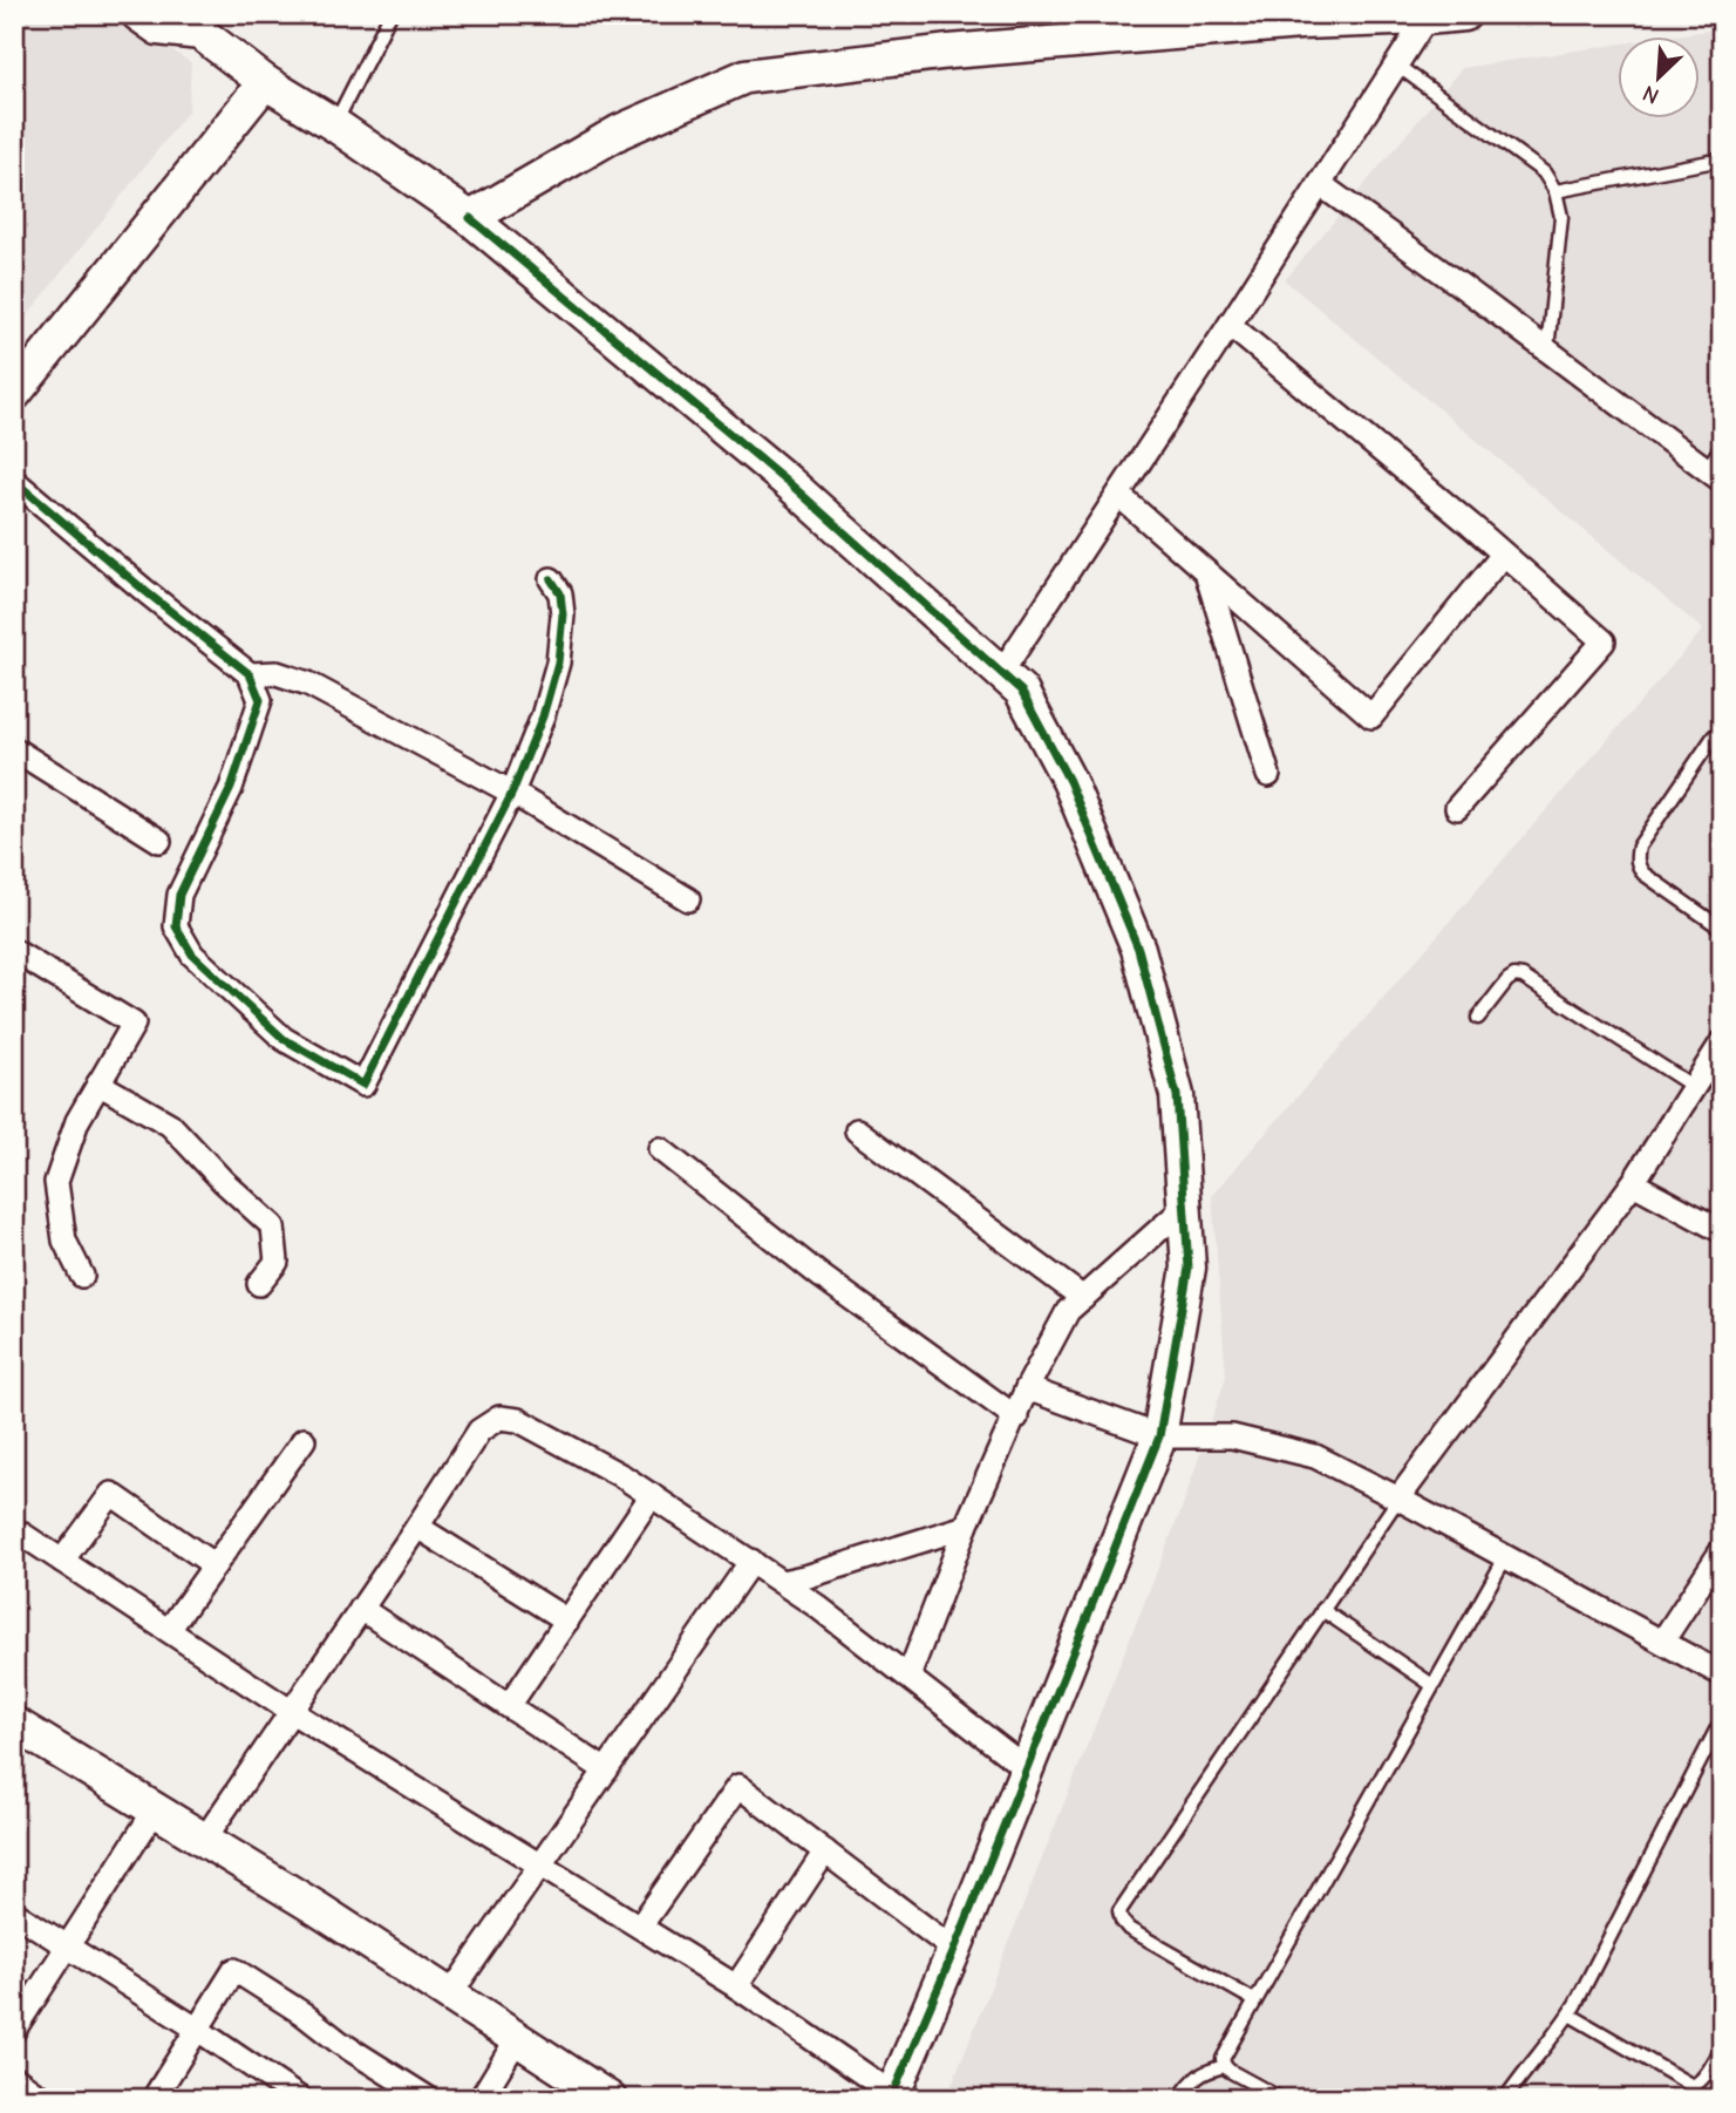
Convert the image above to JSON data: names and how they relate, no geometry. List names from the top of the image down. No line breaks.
{"north":"bottom left"}
